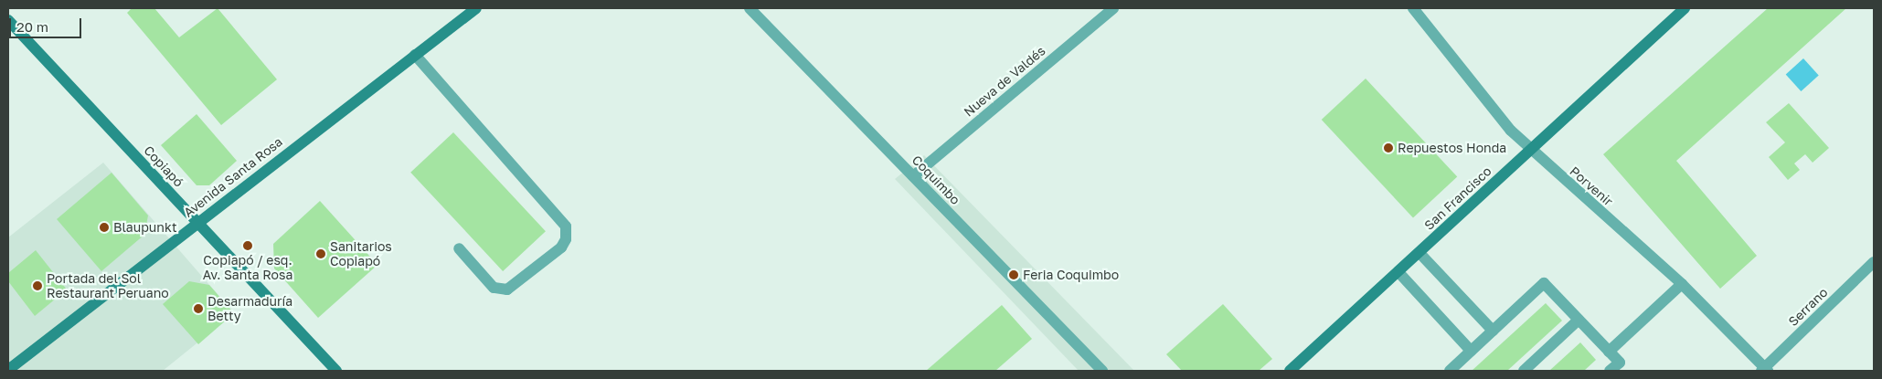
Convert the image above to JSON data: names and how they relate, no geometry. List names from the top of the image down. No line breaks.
{"streets":{"main road":["Copiapó","Avenida Santa Rosa","San Francisco"],"street":["Nueva de Valdés","Coquimbo","Porvenir","Serrano"]},"crossings":[["Nueva de Valdés","Coquimbo"],["Copiapó","Avenida Santa Rosa"],["Porvenir","San Francisco"],["Porvenir","Serrano"]],"places":["Repuestos Honda","Blaupunkt","Copiapó / esq. Av. Santa Rosa","Sanitarios Copiapó","Feria Coquimbo","Portada del Sol Restaurant Peruano","Desarmaduría Betty"],"scale_bar":"20 m"}
